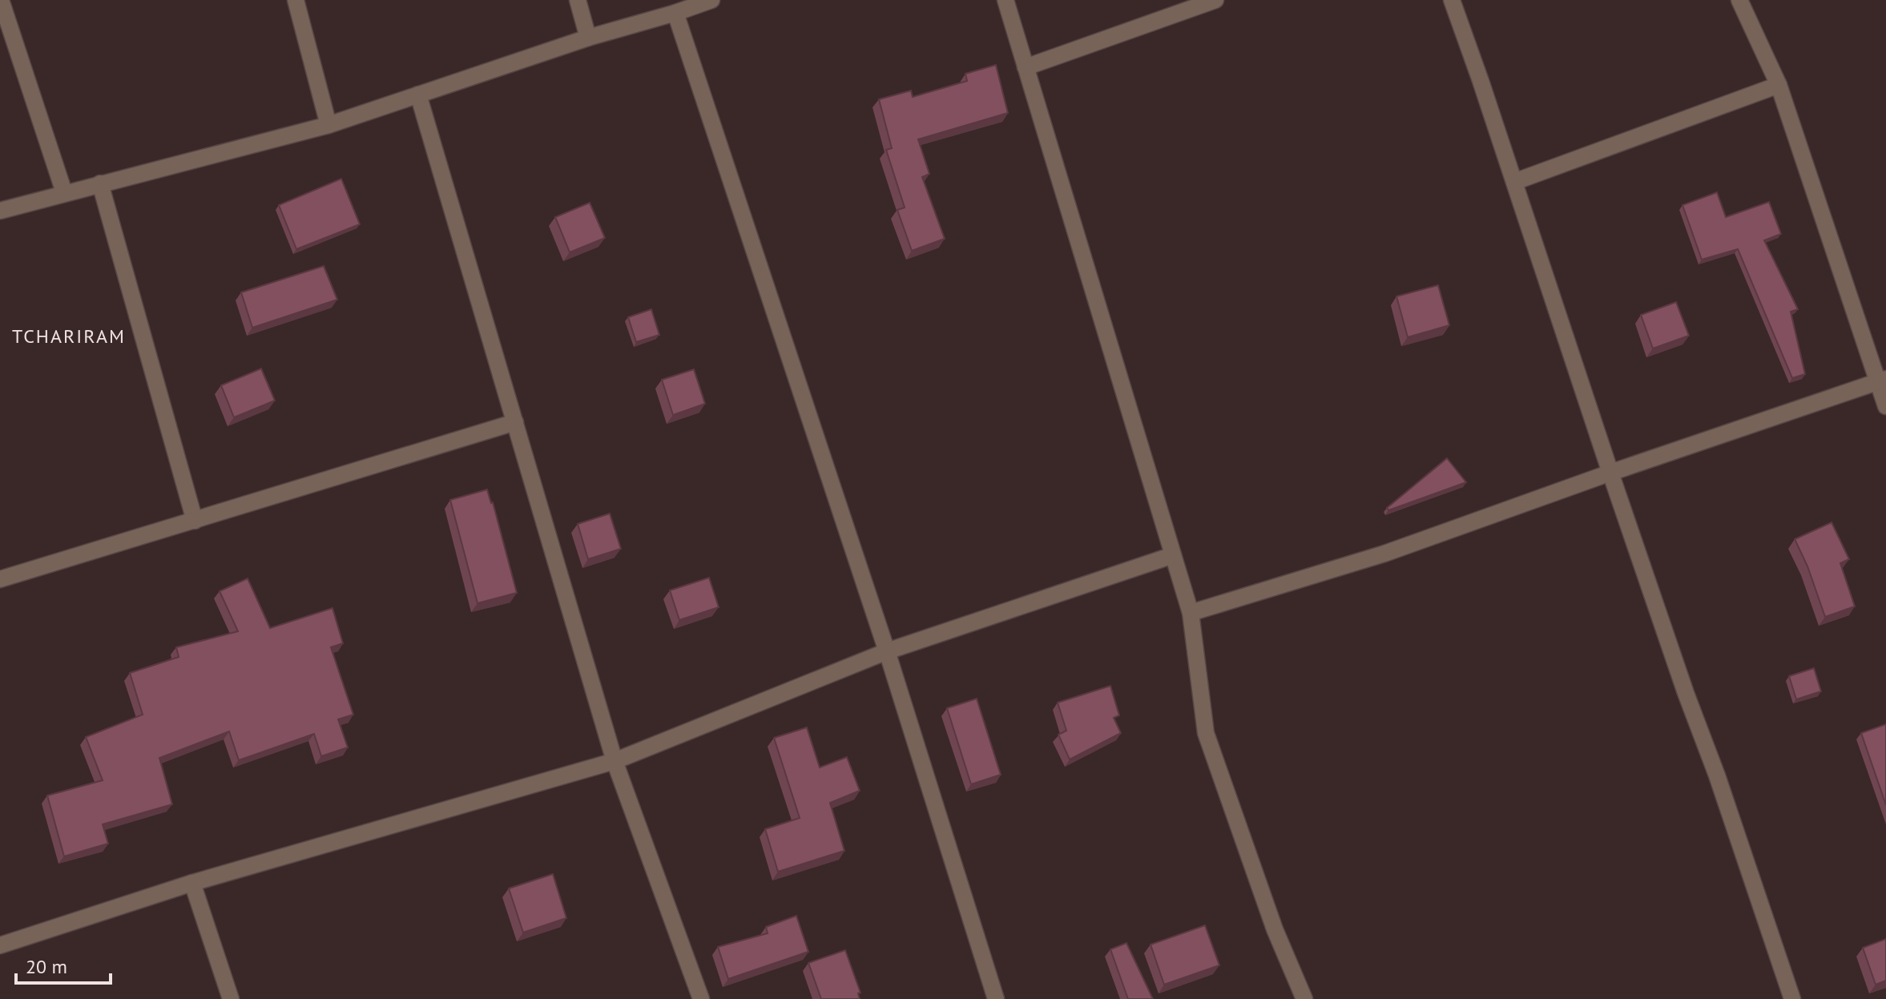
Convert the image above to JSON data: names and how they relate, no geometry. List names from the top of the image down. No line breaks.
{"districts":["TCHARIRAM"],"scale_bar":"20 m"}
